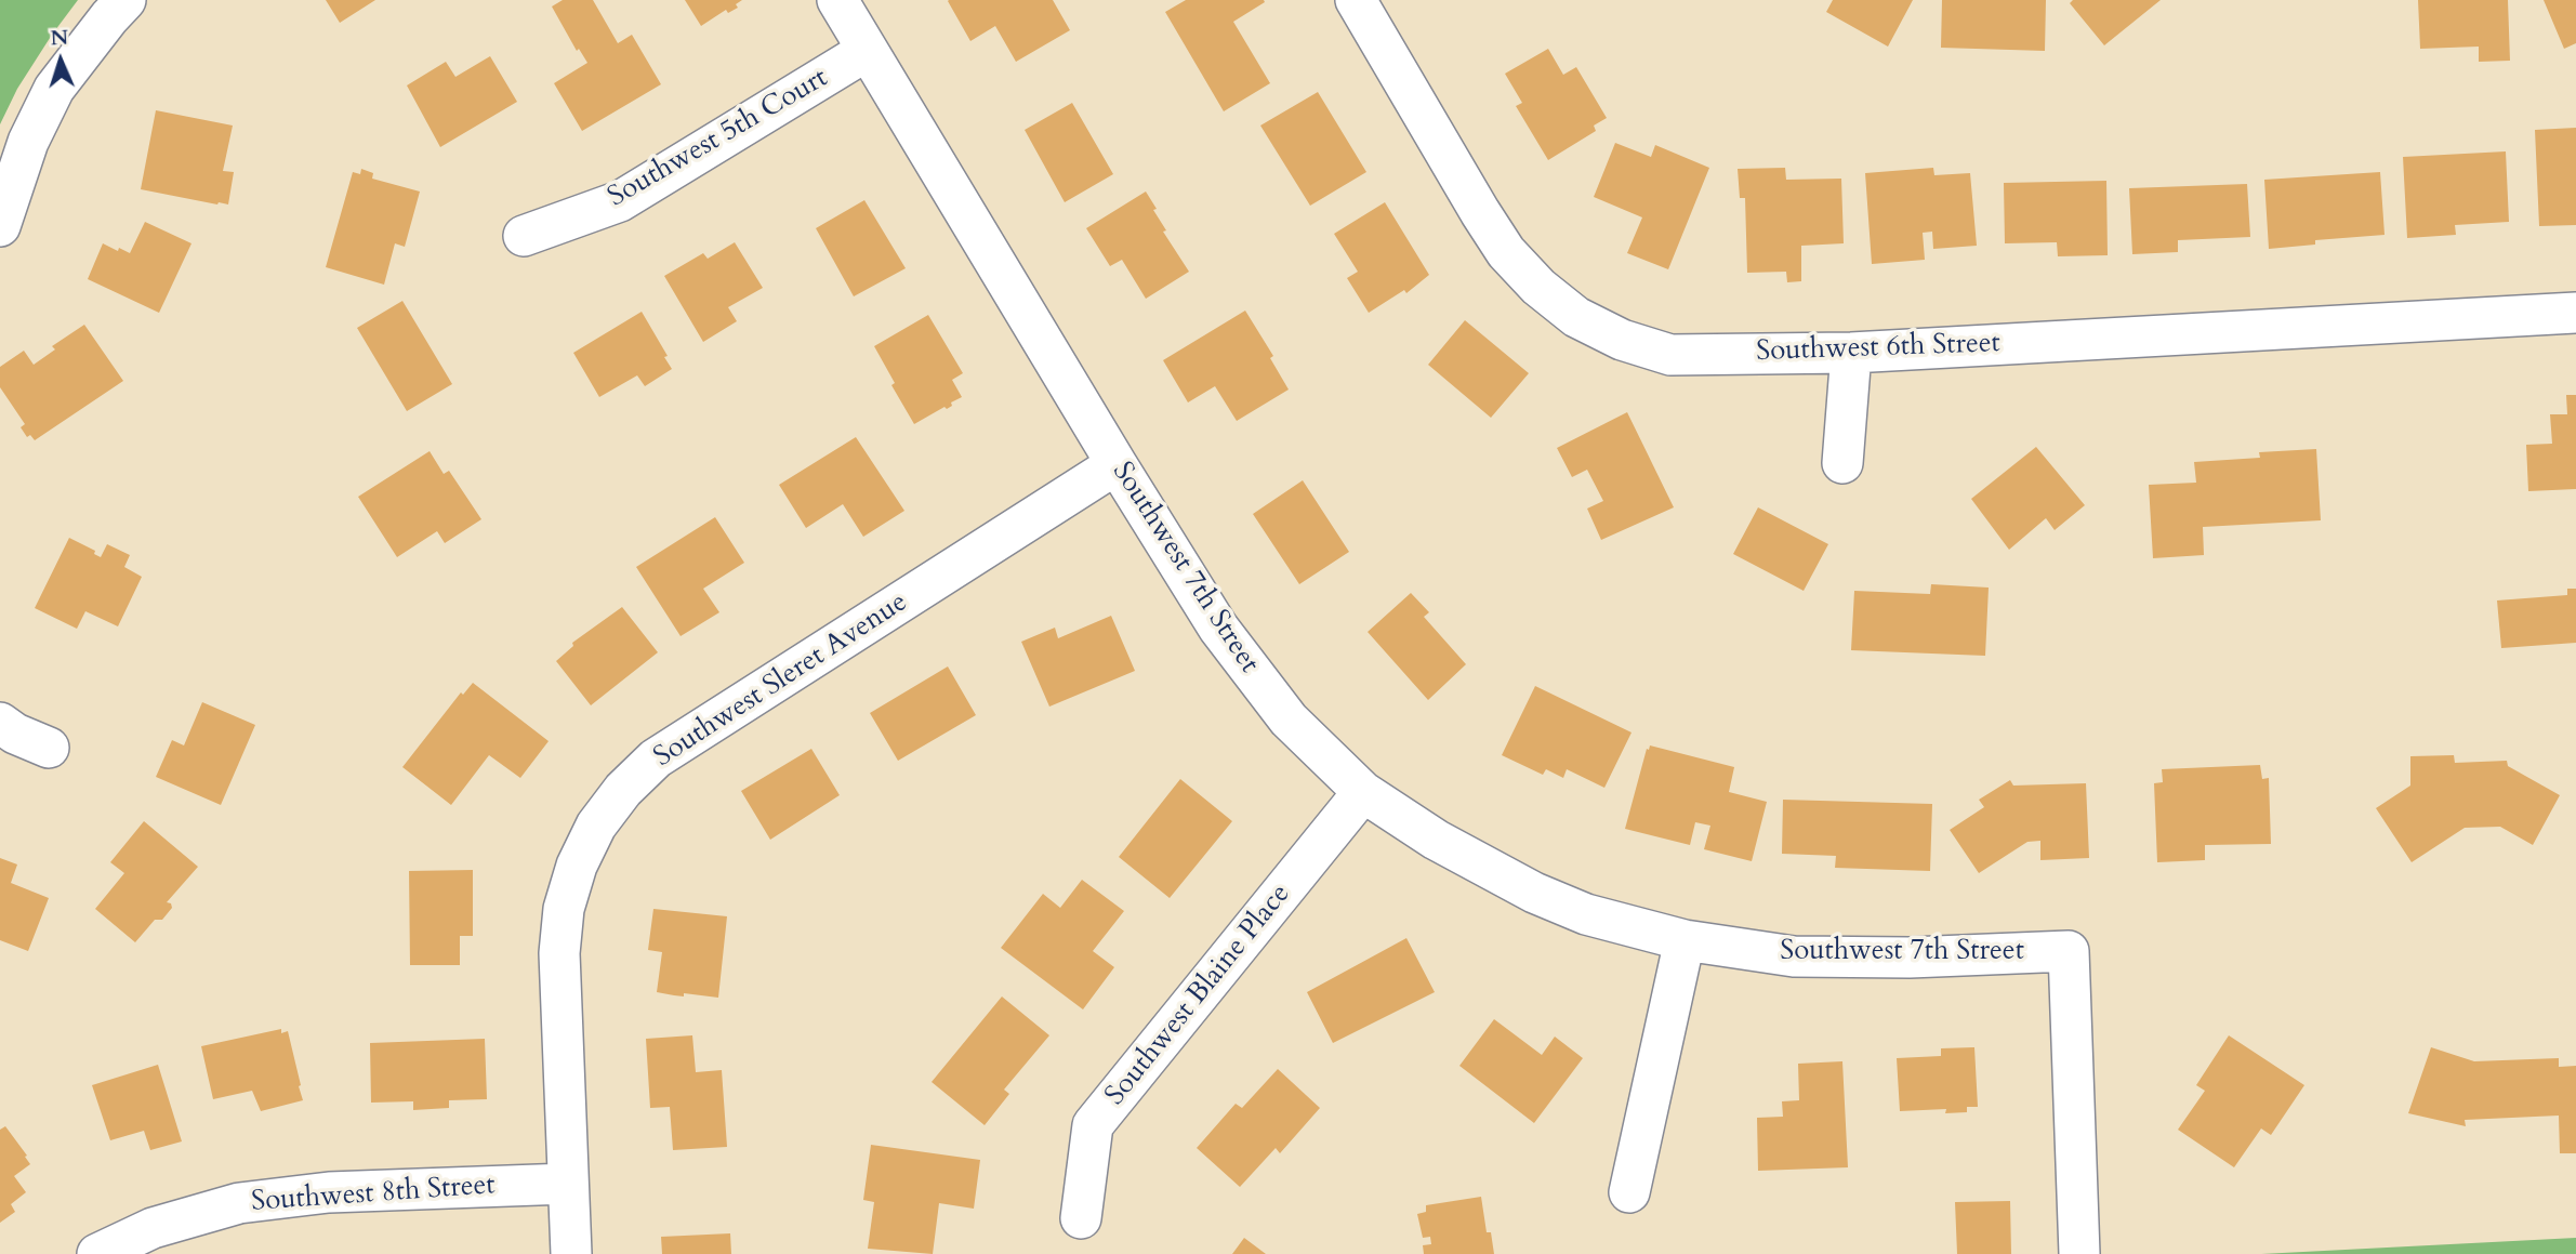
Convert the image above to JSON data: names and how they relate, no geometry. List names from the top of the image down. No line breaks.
{"streets":{"street":["Southwest 5th Court","Southwest 6th Street","Southwest 7th Street","Southwest Sleret Avenue","Southwest Blaine Place","Southwest 8th Street"]},"crossings":[["Southwest 5th Court","Southwest 7th Street"],["Southwest 7th Street","Southwest Sleret Avenue"],["Southwest 7th Street","Southwest Blaine Place"],["Southwest Sleret Avenue","Southwest 8th Street"]],"north":"top"}
